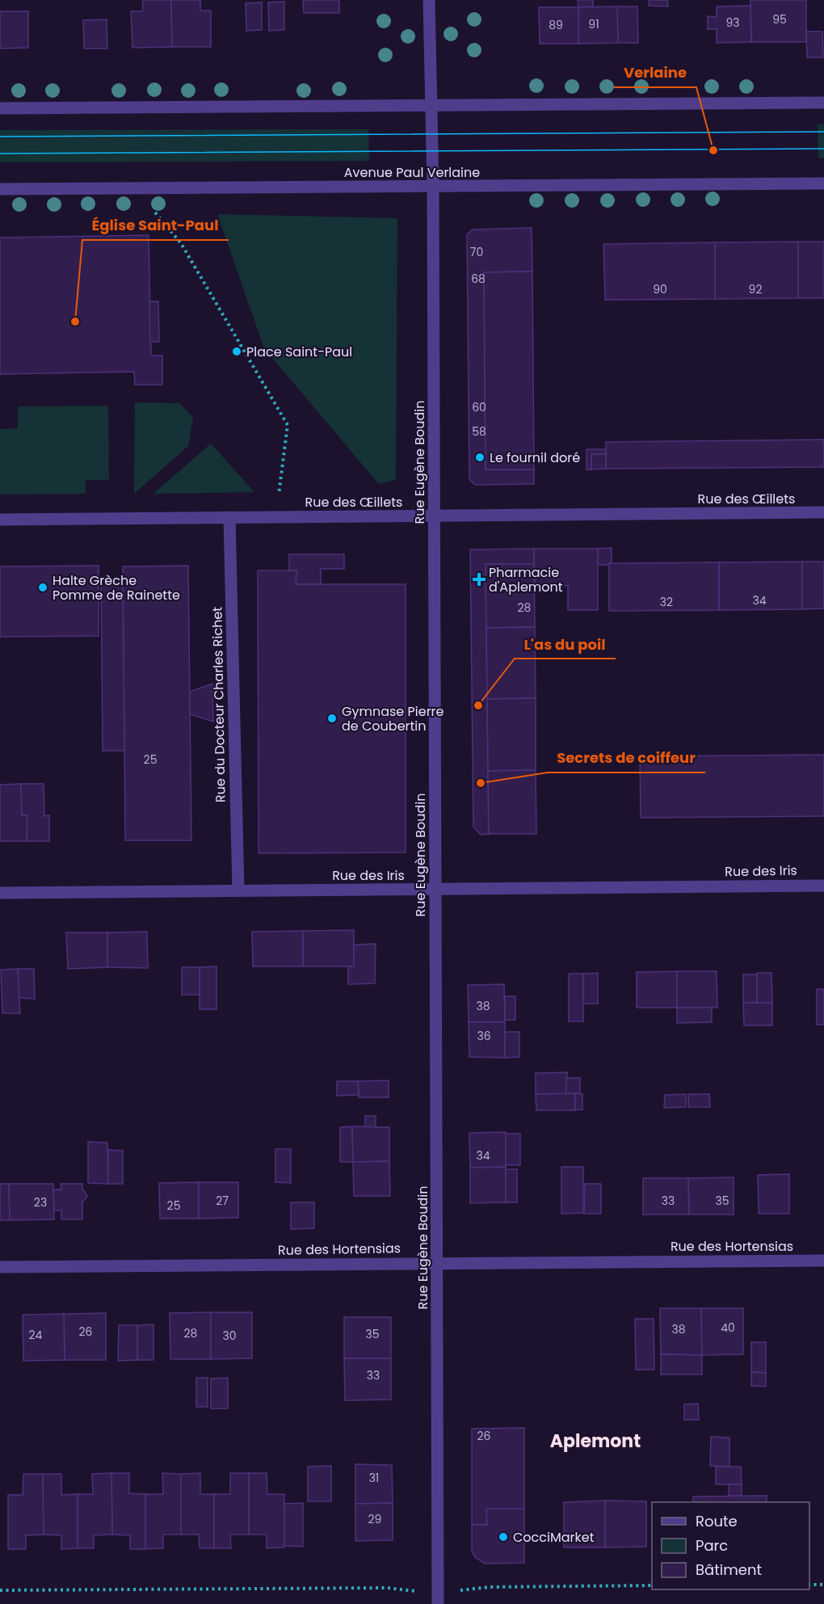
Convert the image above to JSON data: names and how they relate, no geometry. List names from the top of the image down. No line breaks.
{"streets":{"street":["Avenue Paul Verlaine","Rue Eugène Boudin","Rue des Œillets","Rue du Docteur Charles Richet","Rue des Iris","Rue des Hortensias"]},"crossings":[["Avenue Paul Verlaine","Rue Eugène Boudin"],["Rue Eugène Boudin","Rue des Œillets"],["Rue Eugène Boudin","Rue des Iris"],["Rue Eugène Boudin","Rue des Hortensias"],["Rue des Œillets","Rue du Docteur Charles Richet"],["Rue du Docteur Charles Richet","Rue des Iris"]],"districts":["Aplemont"],"places":{"other":["Verlaine","Église Saint-Paul","Place Saint-Paul","Le fournil doré","Halte Grèche Pomme de Rainette","L'as du poil","Gymnase Pierre de Coubertin","Secrets de coiffeur","CocciMarket"],"health":["Pharmacie d'Aplemont"]},"house_numbers":["95","93","91","89","70","68","90","92","60","58","34","32","28","25","38","36","34","27","33","35","23","25","40","38","26","28","35","24","30","33","26","31","29"],"legend":["Route","Parc","Bâtiment"]}
